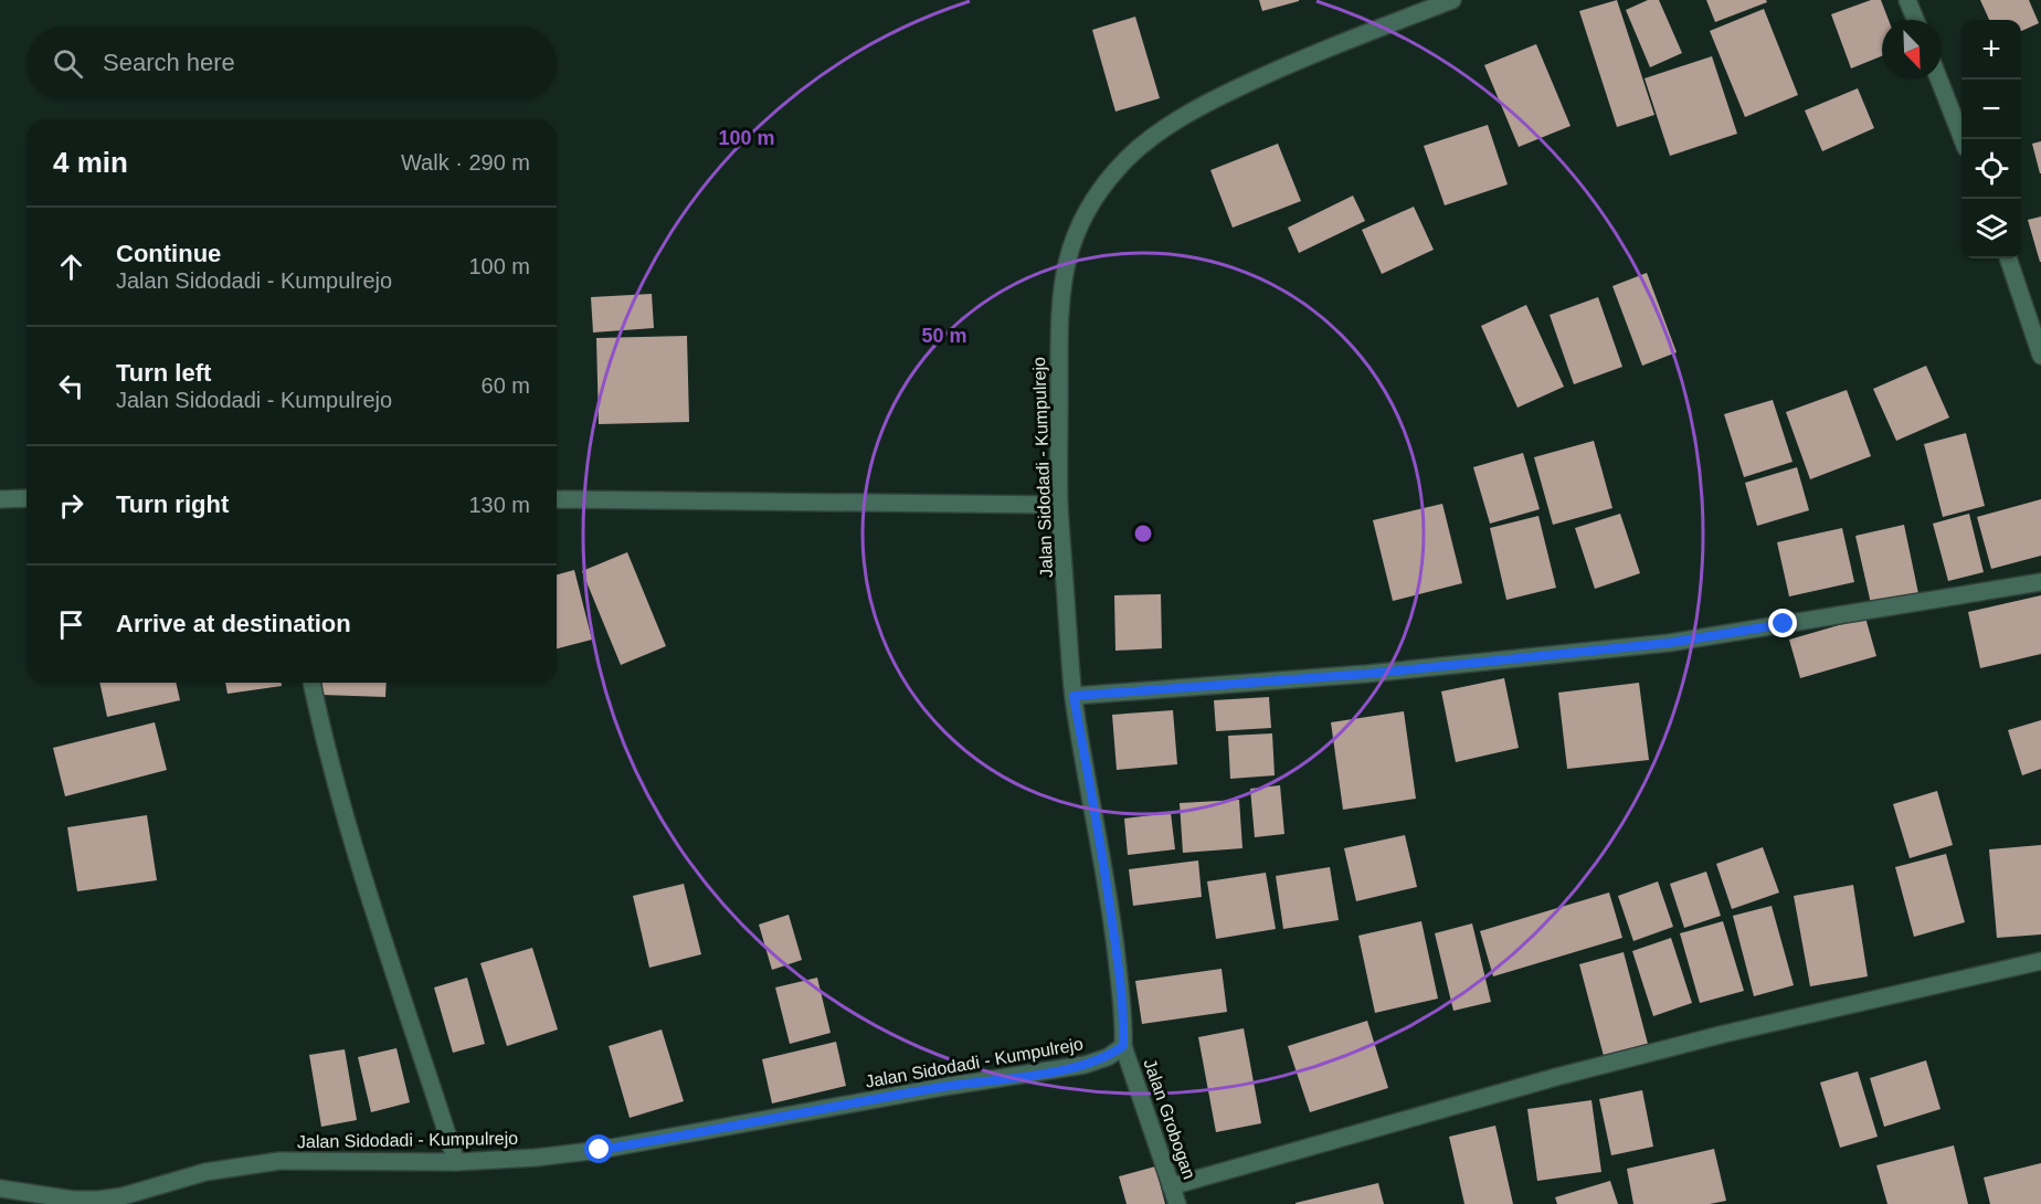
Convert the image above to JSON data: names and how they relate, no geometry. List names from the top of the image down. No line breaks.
{"streets":{"street":["Jalan Sidodadi - Kumpulrejo","Jalan Grobogan"]},"crossings":[["Jalan Sidodadi - Kumpulrejo","Jalan Grobogan"]],"north":"bottom right","page":{"map_buttons":["+","−"],"search":"Search here","heading":["4 min","Walk · 290 m"],"list":[["Continue","Jalan Sidodadi - Kumpulrejo","100 m"],["Turn left","Jalan Sidodadi - Kumpulrejo","60 m"],["Turn right","130 m"],"Arrive at destination"]},"rings":["100 m","50 m"]}
